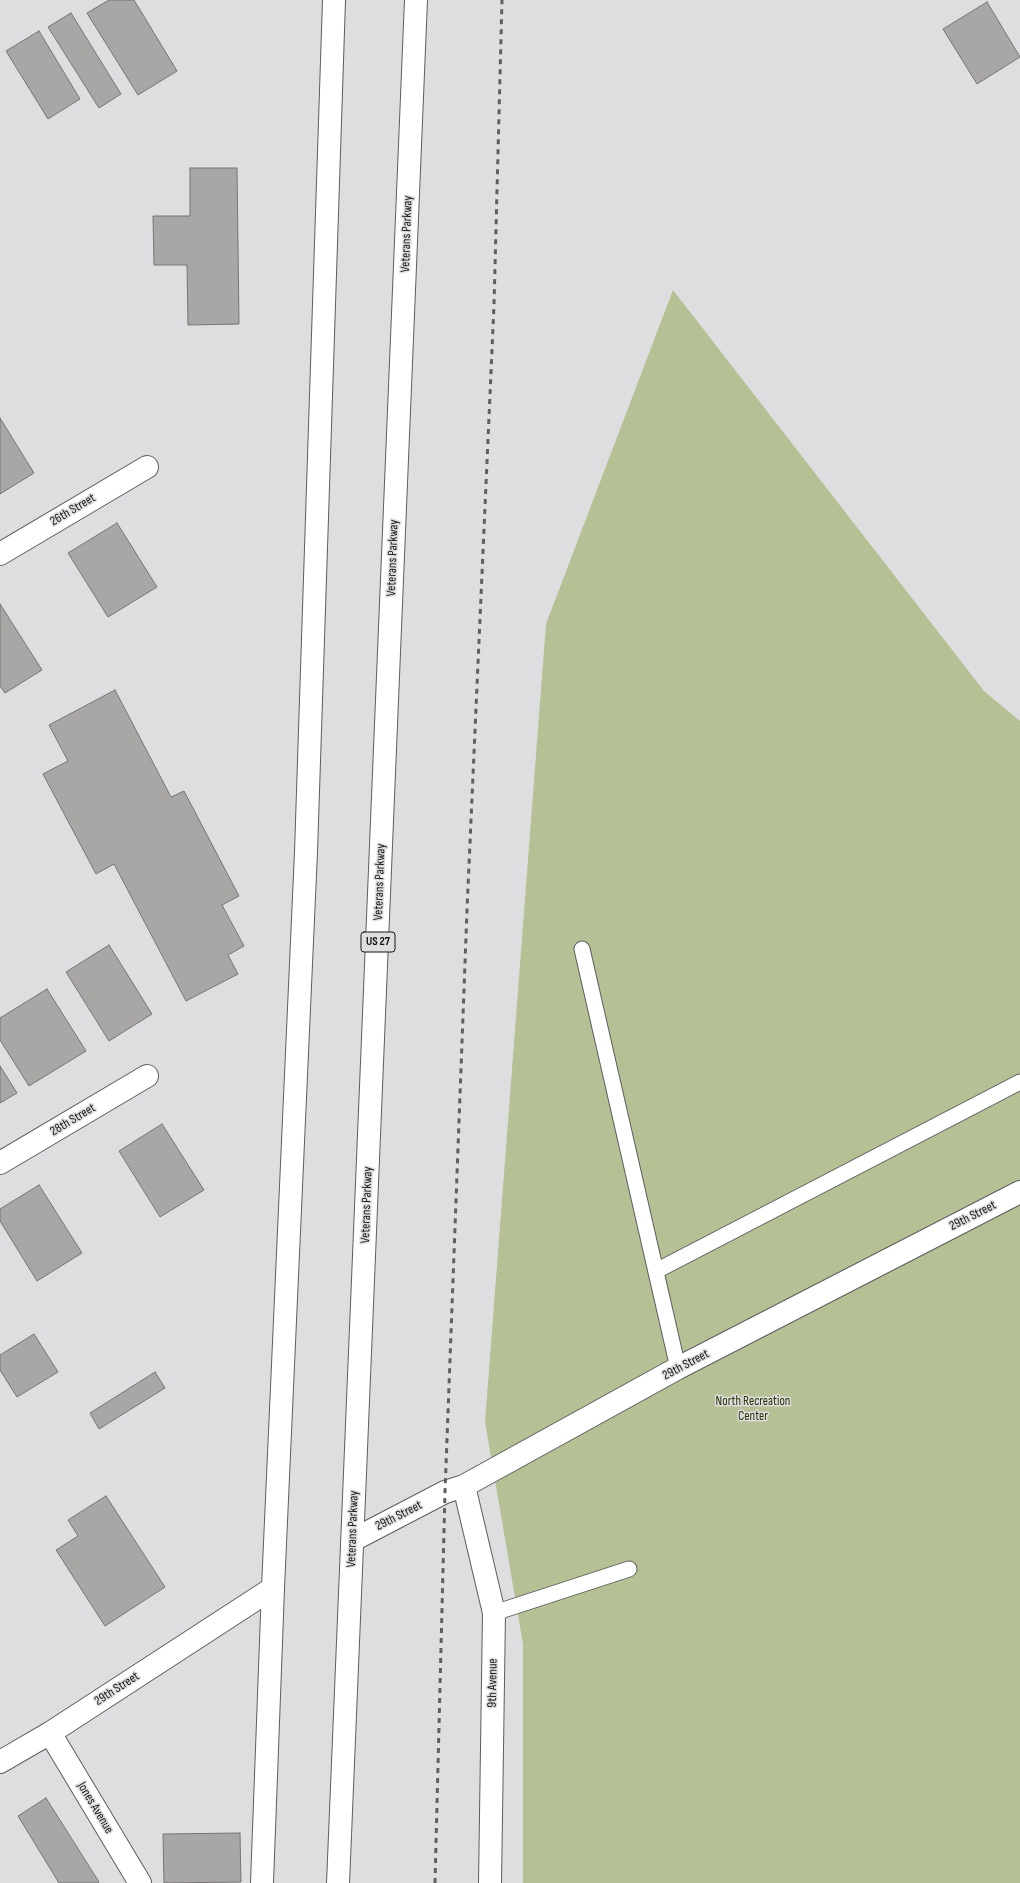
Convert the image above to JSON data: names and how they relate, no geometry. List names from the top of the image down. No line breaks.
{"streets":{"main road":["Veterans Parkway","26th Street","US 27","28th Street","29th Street","9th Avenue","Jones Avenue"]},"crossings":[["Veterans Parkway","29th Street"],["29th Street","9th Avenue"],["29th Street","Jones Avenue"]],"parks":["North Recreation Center"]}
